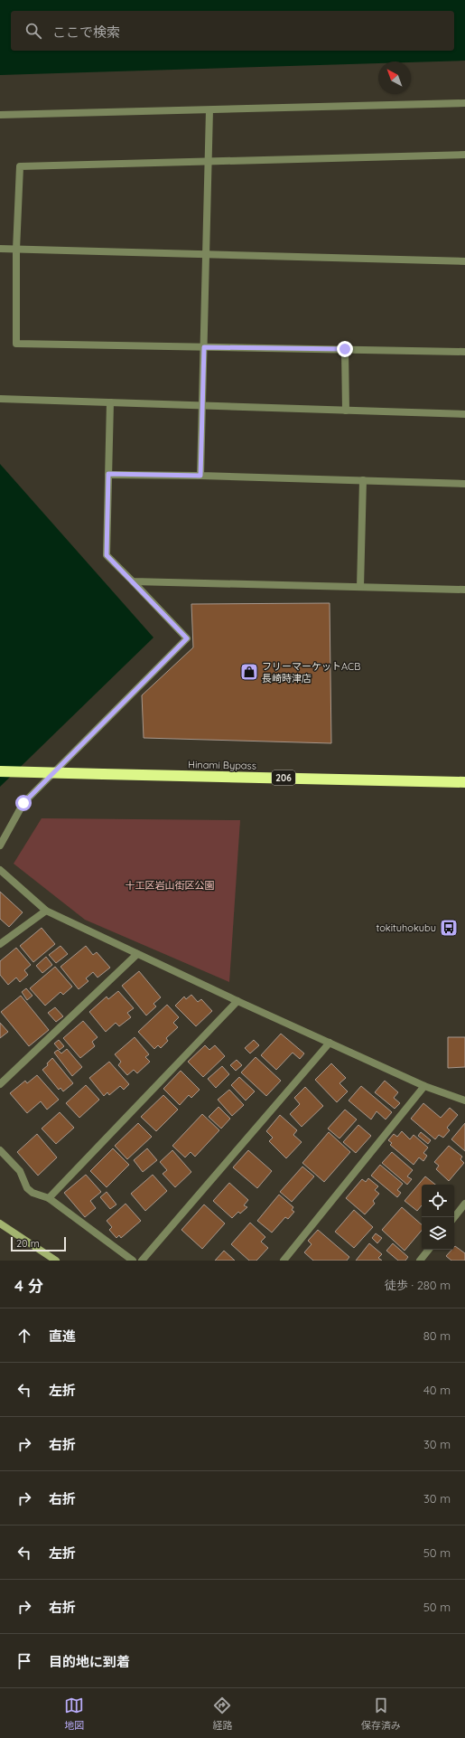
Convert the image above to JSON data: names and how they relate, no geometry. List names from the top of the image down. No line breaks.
{"streets":{"highway":["Hinami Bypass","206"]},"parks":["十工区岩山街区公園"],"places":{"shop":["フリーマーケットACB 長崎時津店"],"bus stop":["tokituhokubu"]},"scale_bar":"20 m","north":"top left","page":{"search":"ここで検索","scale":"20 m","heading":["4 分","徒歩 · 280 m"],"list":[["直進","80 m"],["左折","40 m"],["右折","30 m"],["右折","30 m"],["左折","50 m"],["右折","50 m"],"目的地に到着"],"nav":["地図","経路","保存済み"]}}
